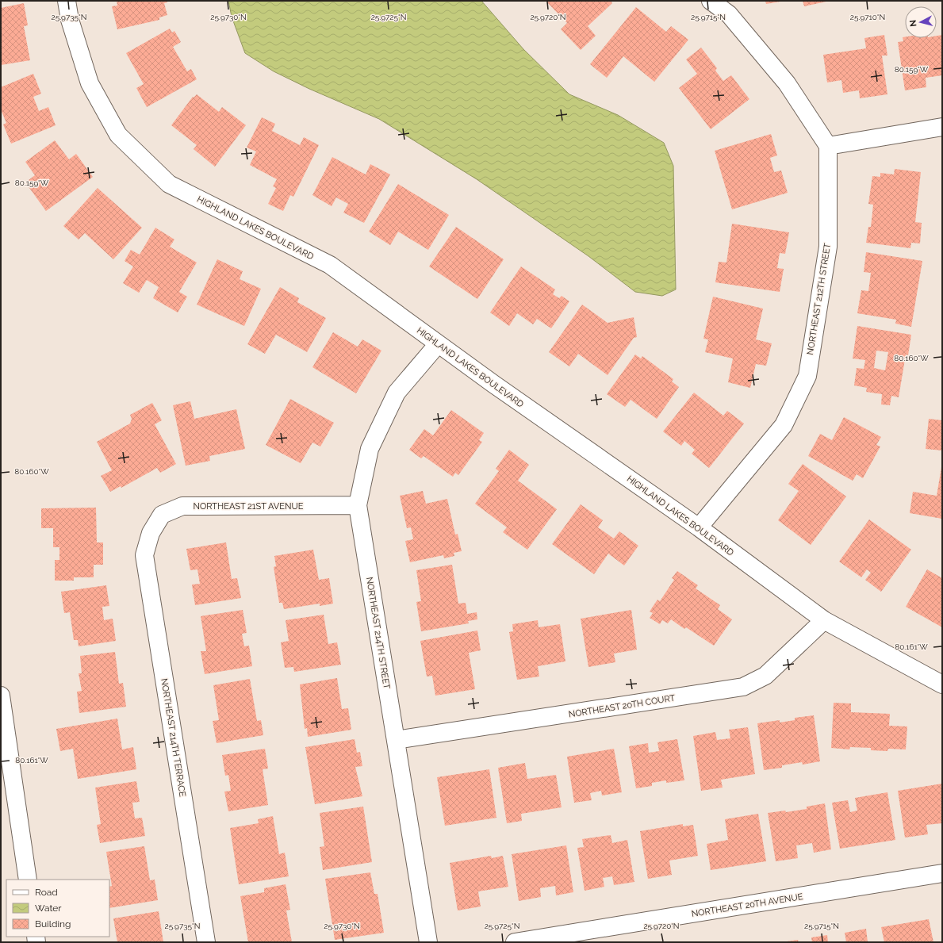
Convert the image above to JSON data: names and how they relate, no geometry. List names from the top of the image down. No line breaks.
{"streets":{"street":["HIGHLAND LAKES BOULEVARD","NORTHEAST 212TH STREET","NORTHEAST 21ST AVENUE","NORTHEAST 214TH STREET","NORTHEAST 20TH COURT","NORTHEAST 214TH TERRACE","NORTHEAST 20TH AVENUE"]},"crossings":[["HIGHLAND LAKES BOULEVARD","NORTHEAST 212TH STREET"],["HIGHLAND LAKES BOULEVARD","NORTHEAST 214TH STREET"],["HIGHLAND LAKES BOULEVARD","NORTHEAST 20TH COURT"],["NORTHEAST 21ST AVENUE","NORTHEAST 214TH STREET"],["NORTHEAST 21ST AVENUE","NORTHEAST 214TH TERRACE"],["NORTHEAST 214TH STREET","NORTHEAST 20TH COURT"]],"legend":["Road","Water","Building"],"north":"left","coordinates":["25.9735°N","25.9730°N","25.9725°N","25.9720°N","25.9715°N","25.9710°N","80.159°W","80.160°W","80.161°W"]}
